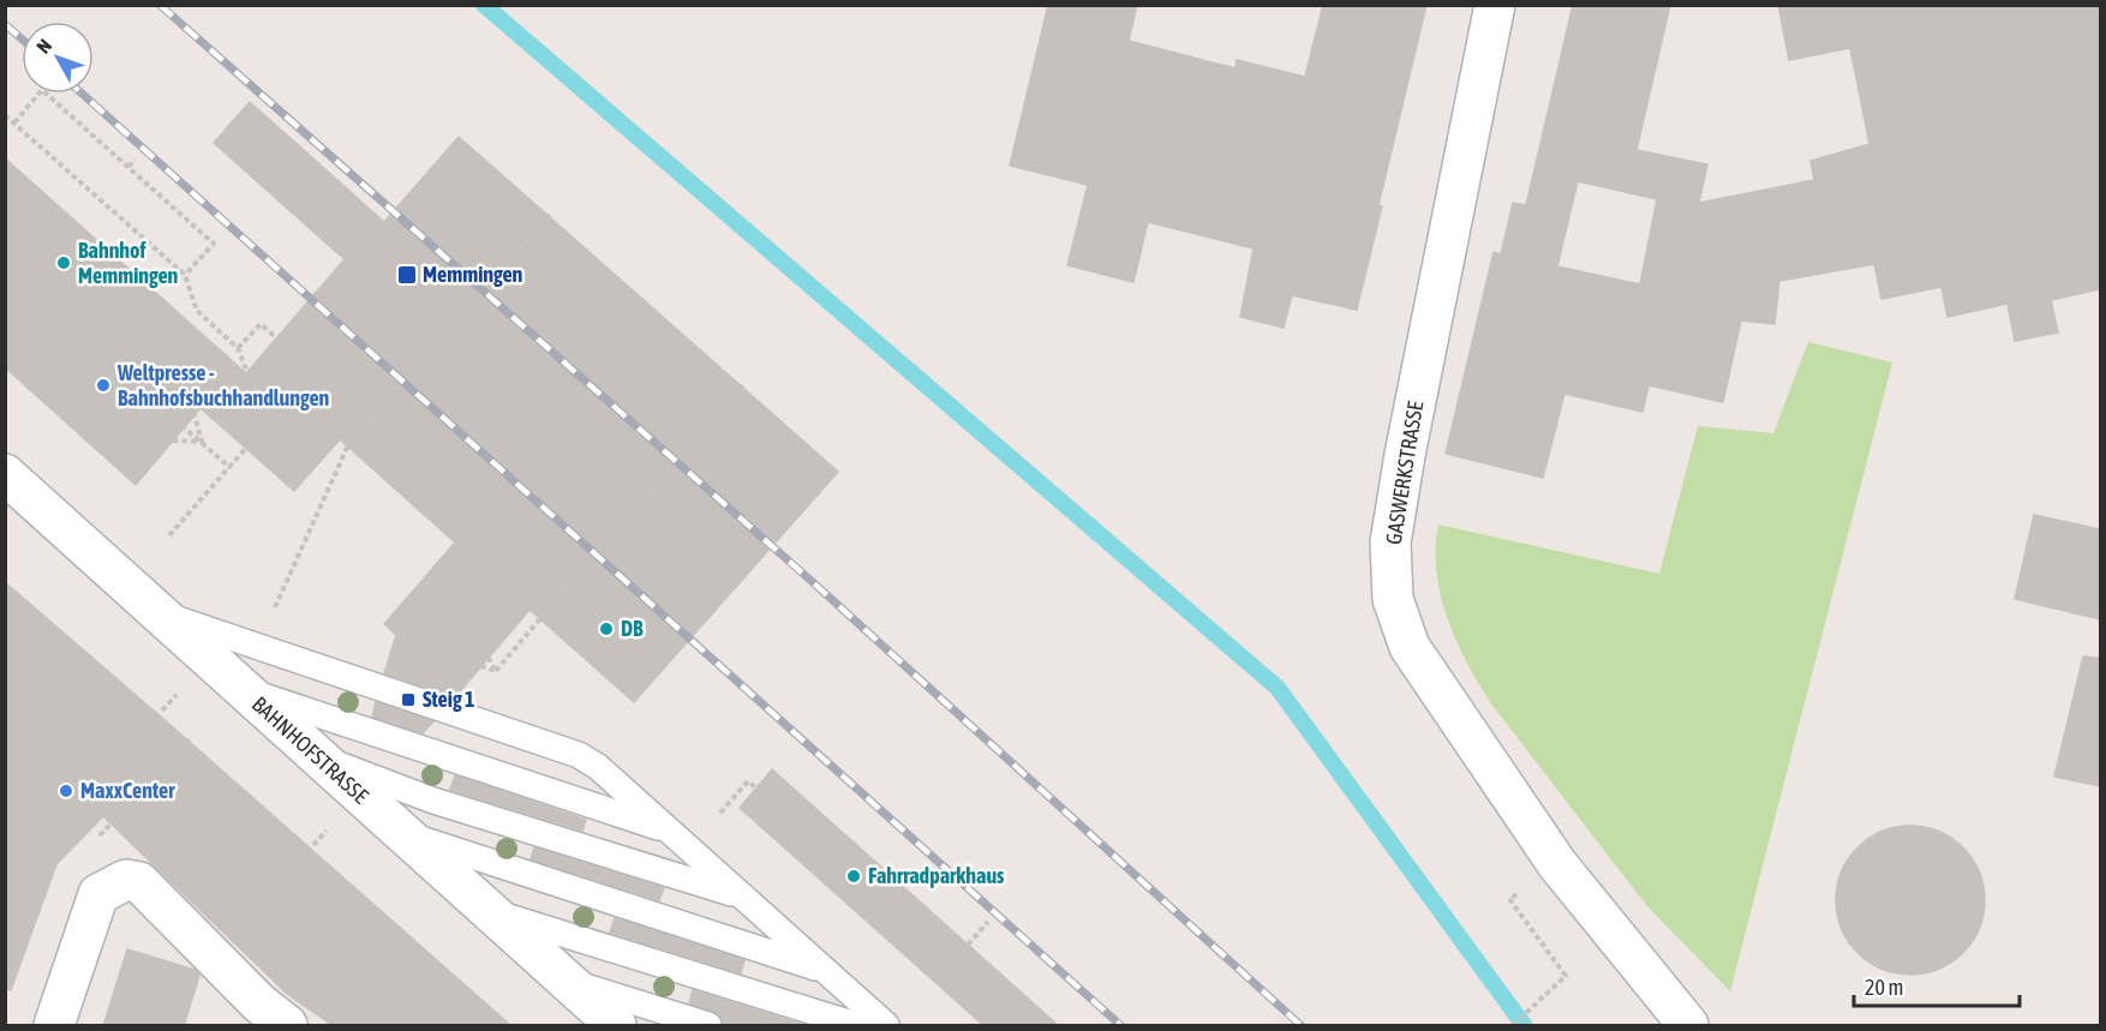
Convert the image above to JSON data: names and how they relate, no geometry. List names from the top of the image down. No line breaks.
{"streets":{"street":["GASWERKSTRASSE","BAHNHOFSTRASSE"]},"places":{"other":["Bahnhof Memmingen","Weltpresse - Bahnhofsbuchhandlungen","DB","MaxxCenter","Fahrradparkhaus"],"transit":["Memmingen","Steig 1"]},"scale_bar":"20 m","north":"top left"}
